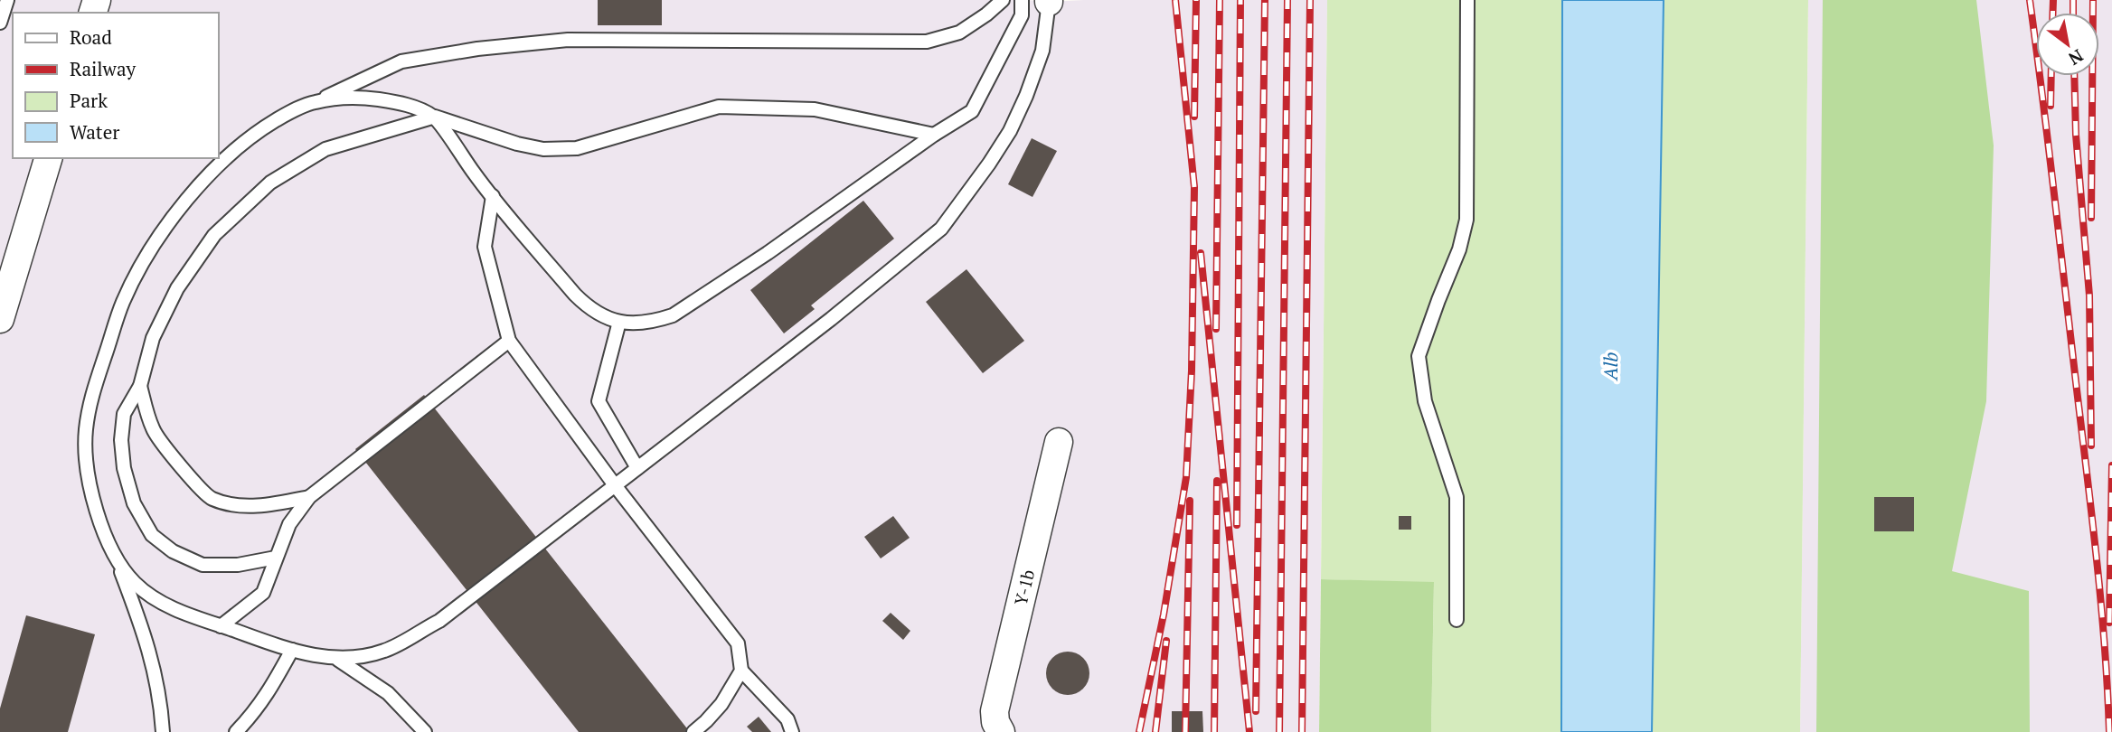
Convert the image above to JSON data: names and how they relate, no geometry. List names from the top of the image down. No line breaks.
{"streets":{"street":["Y-1b"]},"water":["Alb"],"legend":["Road","Railway","Park","Water"],"north":"bottom right"}
